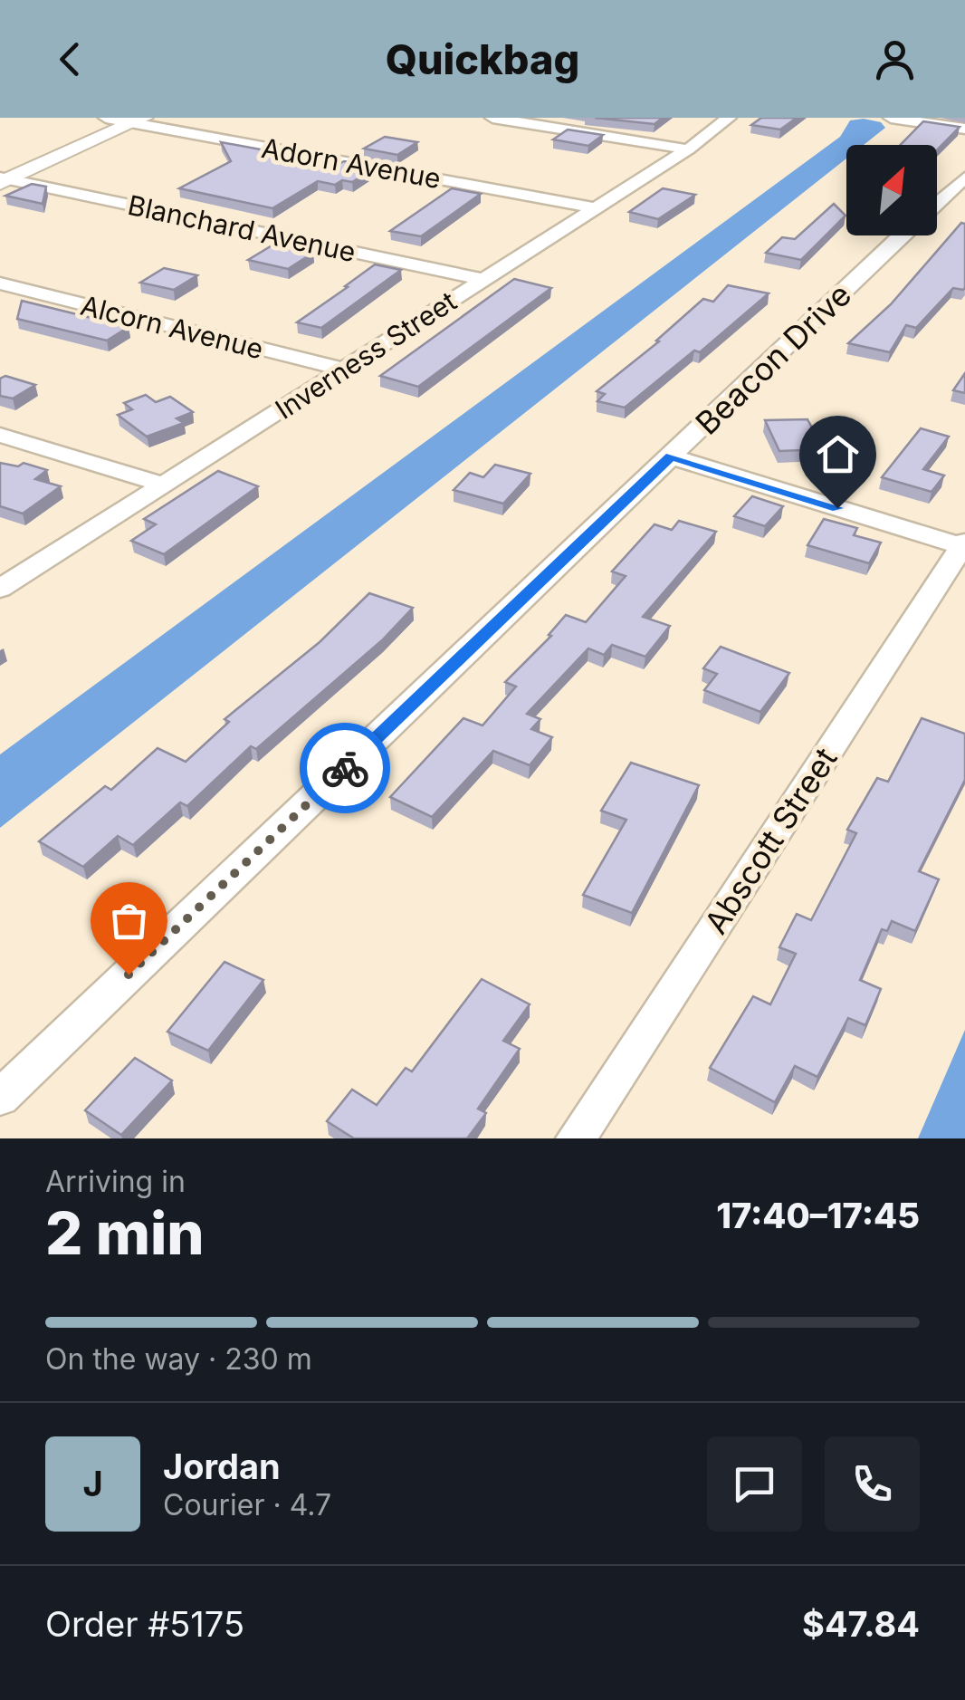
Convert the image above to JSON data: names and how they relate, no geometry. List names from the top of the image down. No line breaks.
{"streets":{"street":["Adorn Avenue","Blanchard Avenue","Alcorn Avenue","Inverness Street","Beacon Drive","Abscott Street"]},"crossings":[["Adorn Avenue","Inverness Street"],["Blanchard Avenue","Inverness Street"],["Alcorn Avenue","Inverness Street"]],"north":"top right","page":{"header":"Quickbag","heading":["2 min","Arriving in","17:40–17:45"],"panel":["Jordan","Courier · 4.7","Order #5175","$47.84"],"bar":"On the way · 230 m","round":"J"}}
